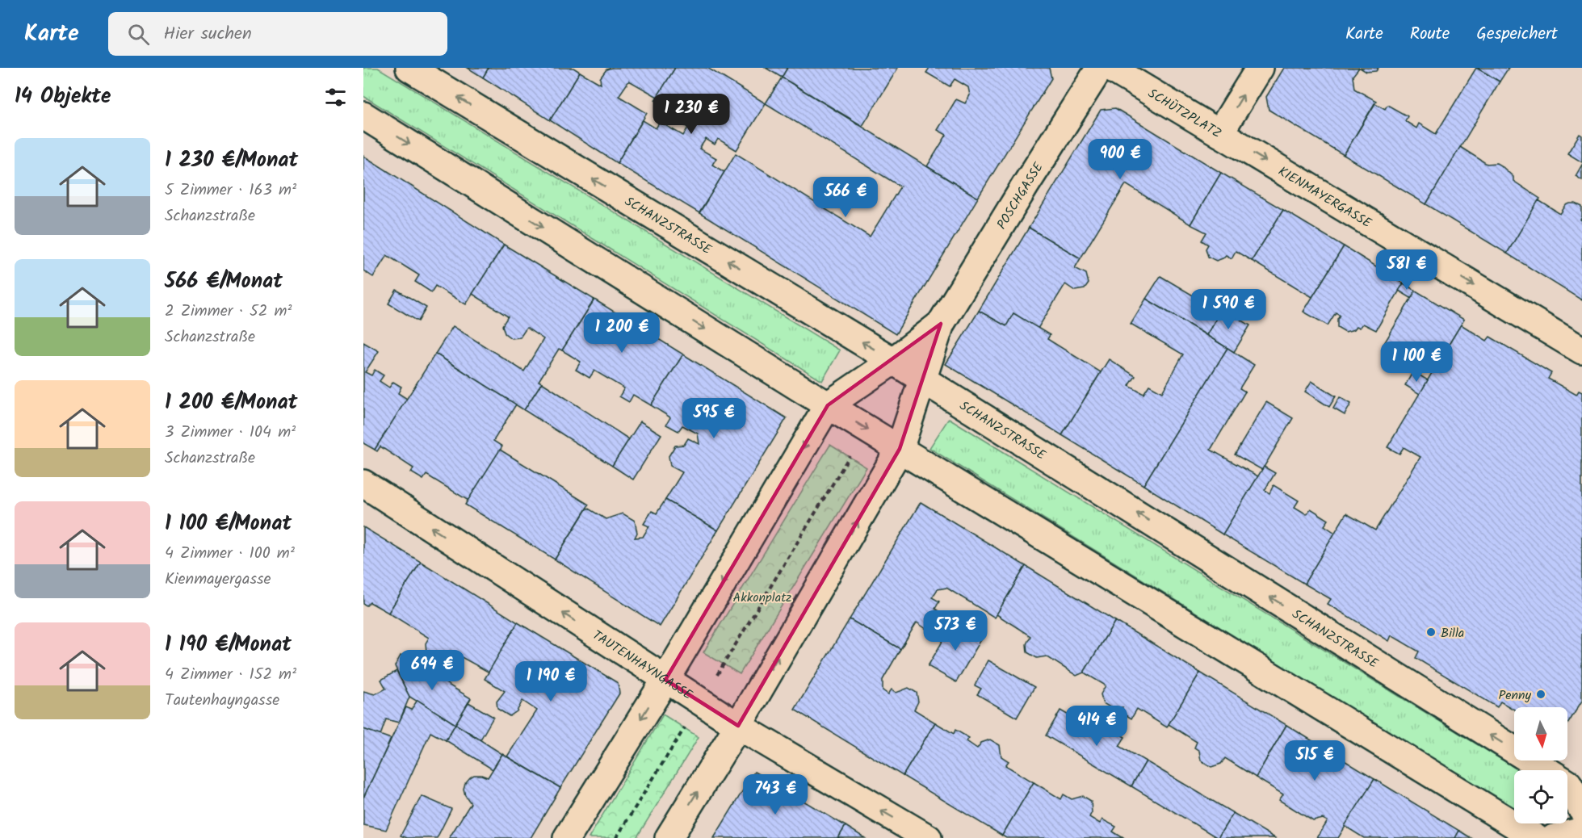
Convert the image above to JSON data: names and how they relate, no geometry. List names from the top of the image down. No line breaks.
{"streets":{"street":["SCHÜTZPLATZ","POSCHGASSE","KIENMAYERGASSE","SCHANZSTRASSE","TAUTENHAYNGASSE"]},"crossings":[["SCHÜTZPLATZ","KIENMAYERGASSE"]],"one_way":["SCHÜTZPLATZ","KIENMAYERGASSE","TAUTENHAYNGASSE"],"parks":["Akkonplatz"],"places":["Billa","Penny"],"north":"bottom","page":{"header":"Karte","search":"Hier suchen","nav":["Karte","Route","Gespeichert"],"heading":"14 Objekte","price":["1 230 €","900 €","566 €","581 €","1 590 €","1 200 €","1 100 €","595 €","573 €","694 €","1 190 €","414 €","515 €","743 €"],"list":[{"name":"1 230 €/Monat","note":"5 Zimmer · 163 m² · Schanzstraße"},{"name":"566 €/Monat","note":"2 Zimmer · 52 m² · Schanzstraße"},{"name":"1 200 €/Monat","note":"3 Zimmer · 104 m² · Schanzstraße"},{"name":"1 100 €/Monat","note":"4 Zimmer · 100 m² · Kienmayergasse"},{"name":"1 190 €/Monat","note":"4 Zimmer · 152 m² · Tautenhayngasse"}]}}
